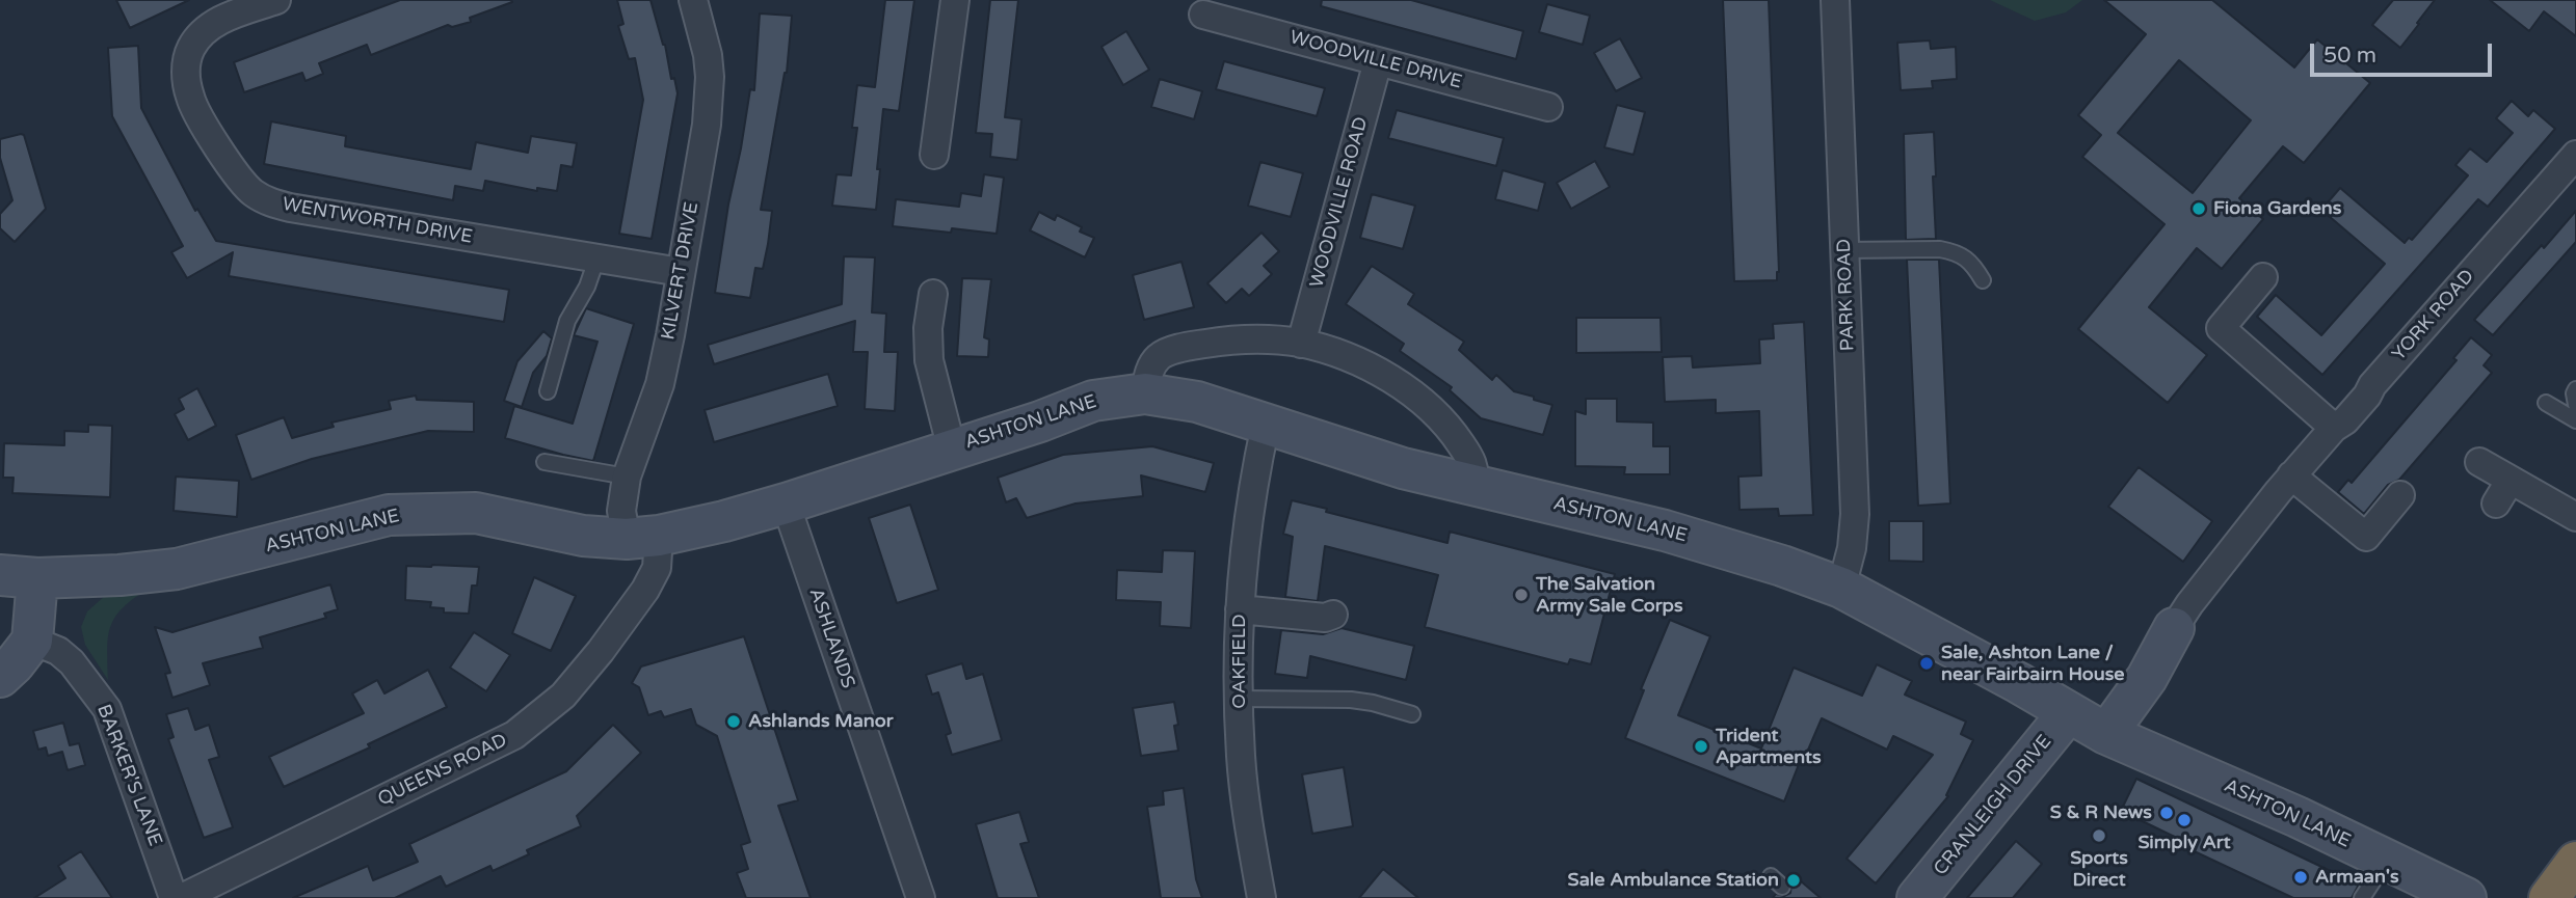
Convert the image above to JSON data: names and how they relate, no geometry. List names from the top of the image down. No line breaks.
{"streets":{"main road":["ASHTON LANE","CRANLEIGH DRIVE"],"street":["WOODVILLE DRIVE","WOODVILLE ROAD","WENTWORTH DRIVE","KILVERT DRIVE","PARK ROAD","YORK ROAD","ASHLANDS","OAKFIELD","QUEENS ROAD","BARKER'S LANE"]},"crossings":[["WOODVILLE DRIVE","WOODVILLE ROAD"],["WENTWORTH DRIVE","KILVERT DRIVE"],["KILVERT DRIVE","ASHTON LANE"],["KILVERT DRIVE","QUEENS ROAD"],["PARK ROAD","ASHTON LANE"],["ASHTON LANE","ASHLANDS"],["ASHTON LANE","OAKFIELD"],["ASHTON LANE","QUEENS ROAD"],["ASHTON LANE","CRANLEIGH DRIVE"]],"places":["Fiona Gardens","The Salvation Army Sale Corps","Sale, Ashton Lane / near Fairbairn House","Ashlands Manor","Trident Apartments","S & R News","Simply Art","Sports Direct","Armaan's","Sale Ambulance Station"],"scale_bar":"50 m"}
